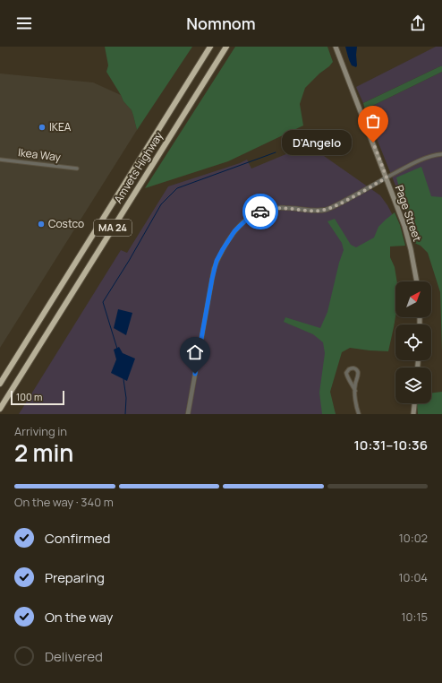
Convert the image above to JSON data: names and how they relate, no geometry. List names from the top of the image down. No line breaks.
{"streets":{"highway":["Amvets Highway","MA 24"],"main road":["Page Street"],"street":["Ikea Way"]},"places":["IKEA","D'Angelo","Costco"],"scale_bar":"100 m","north":"top right","page":{"header":"Nomnom","bubble":"D'Angelo","scale":"100 m","heading":["2 min","Arriving in","10:31–10:36"],"bar":"On the way · 340 m","list":[["Confirmed","10:02"],["Preparing","10:04"],["On the way","10:15"],"Delivered"]}}
